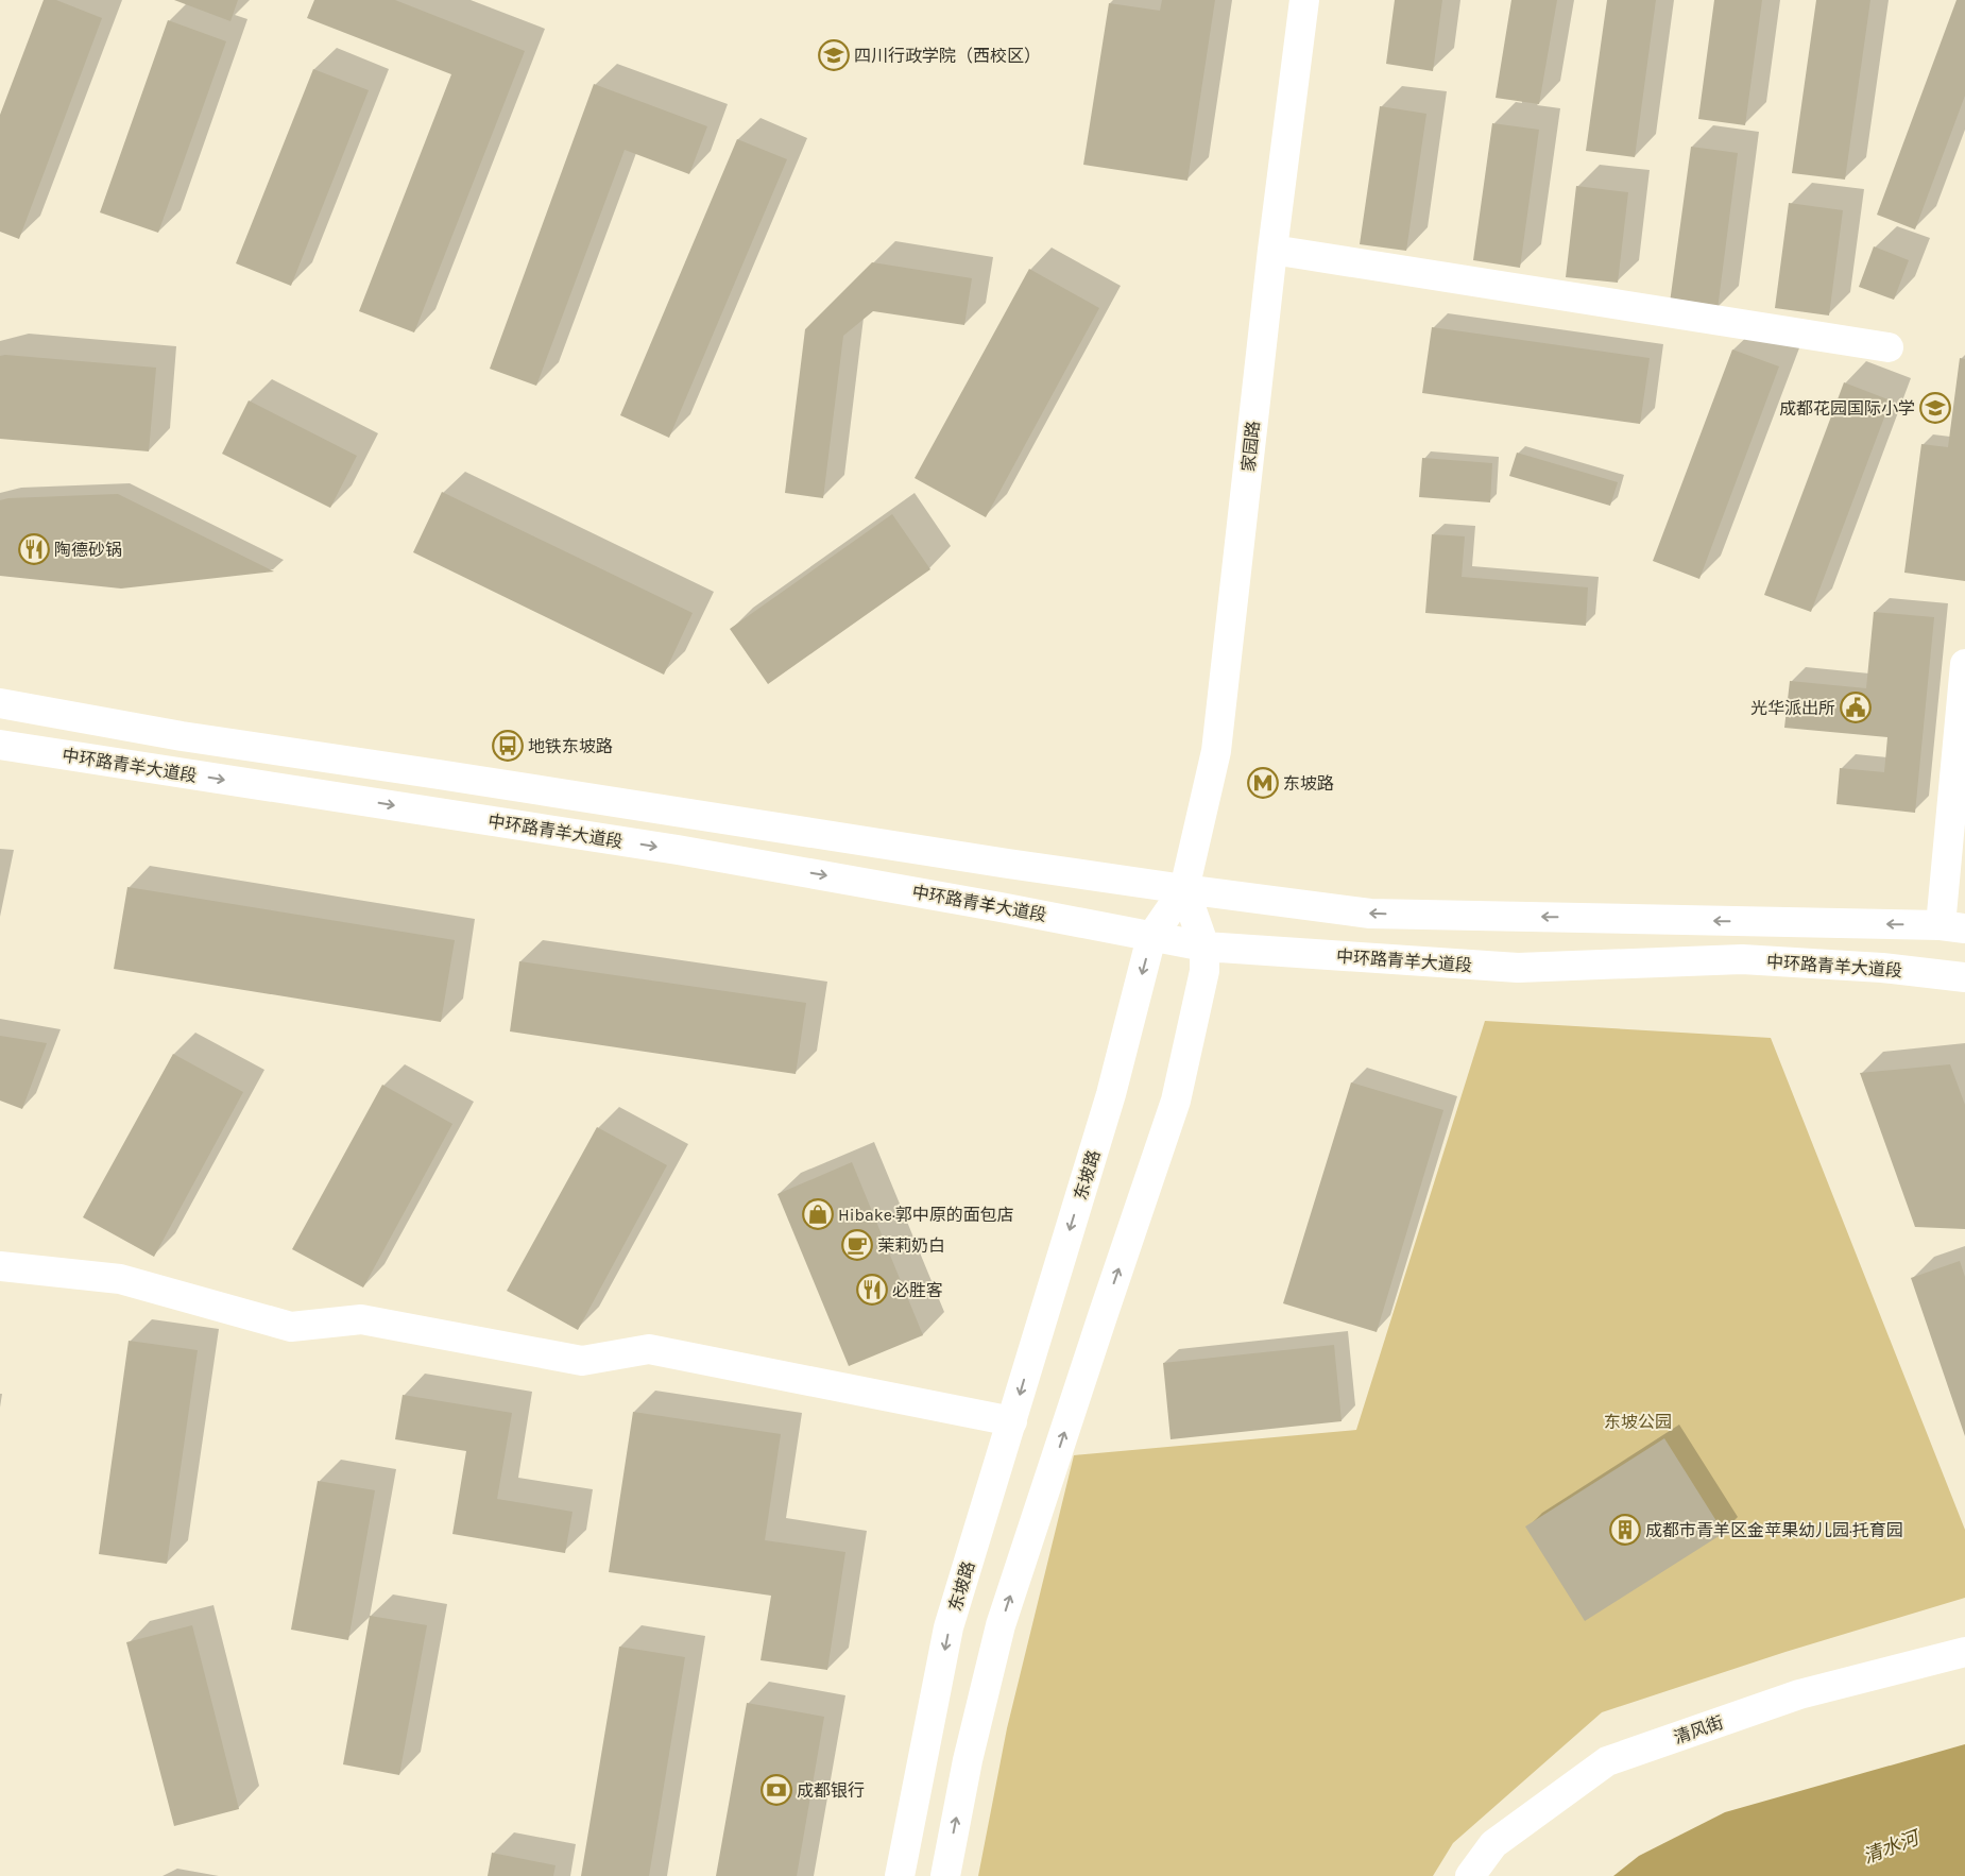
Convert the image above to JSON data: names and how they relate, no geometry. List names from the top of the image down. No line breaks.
{"streets":{"main road":["家园路","中环路青羊大道段","东坡路","清风街"]},"crossings":[["家园路","东坡路"],["中环路青羊大道段","东坡路"]],"water":["清水河"],"parks":["东坡公园"],"places":{"school or university":["四川行政学院（西校区）","成都花园国际小学"],"restaurant":["陶德砂锅","必胜客"],"public building":["光华派出所"],"bus stop":["地铁东坡路"],"metro station":["东坡路"],"shop":["Hibake·郭中原的面包店"],"cafe":["茉莉奶白"],"building":["成都市青羊区金苹果幼儿园·托育园"],"bank":["成都银行"]}}
